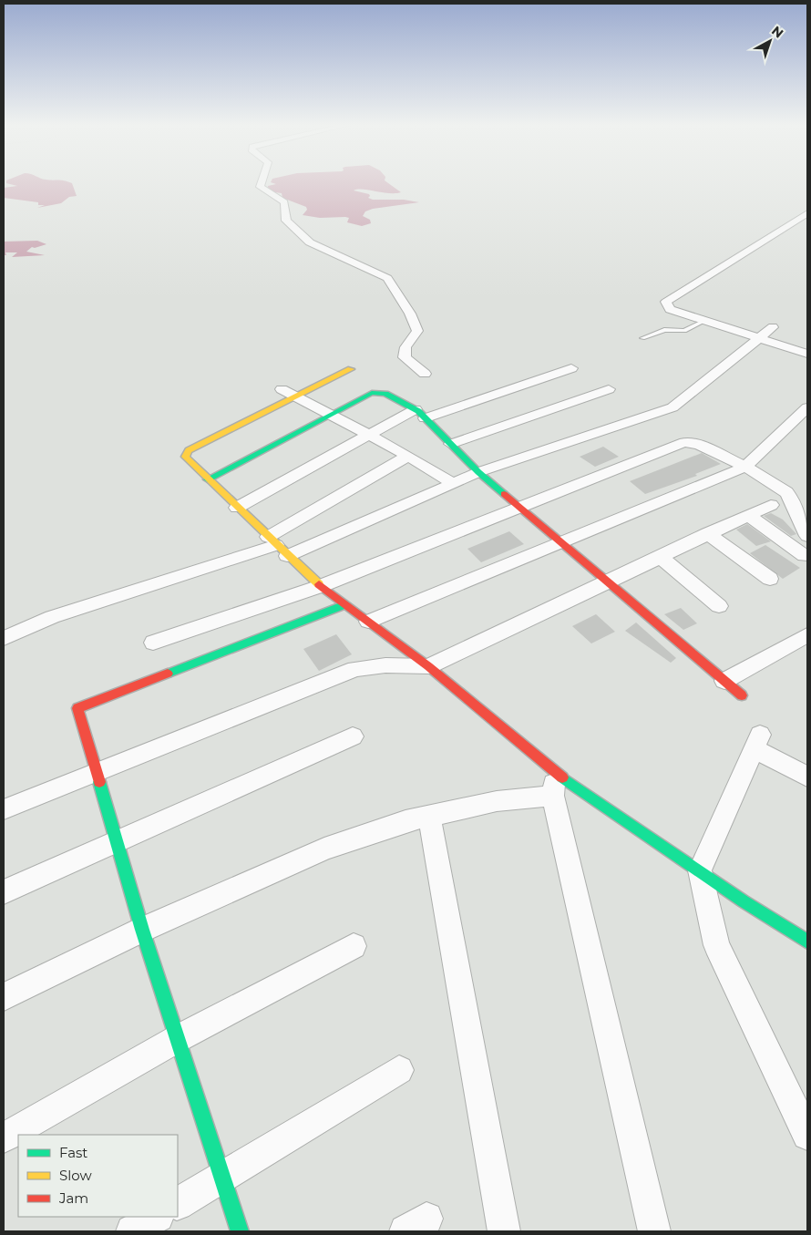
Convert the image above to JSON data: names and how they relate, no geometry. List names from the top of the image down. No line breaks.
{"legend":["Fast","Slow","Jam"],"north":"top right"}
